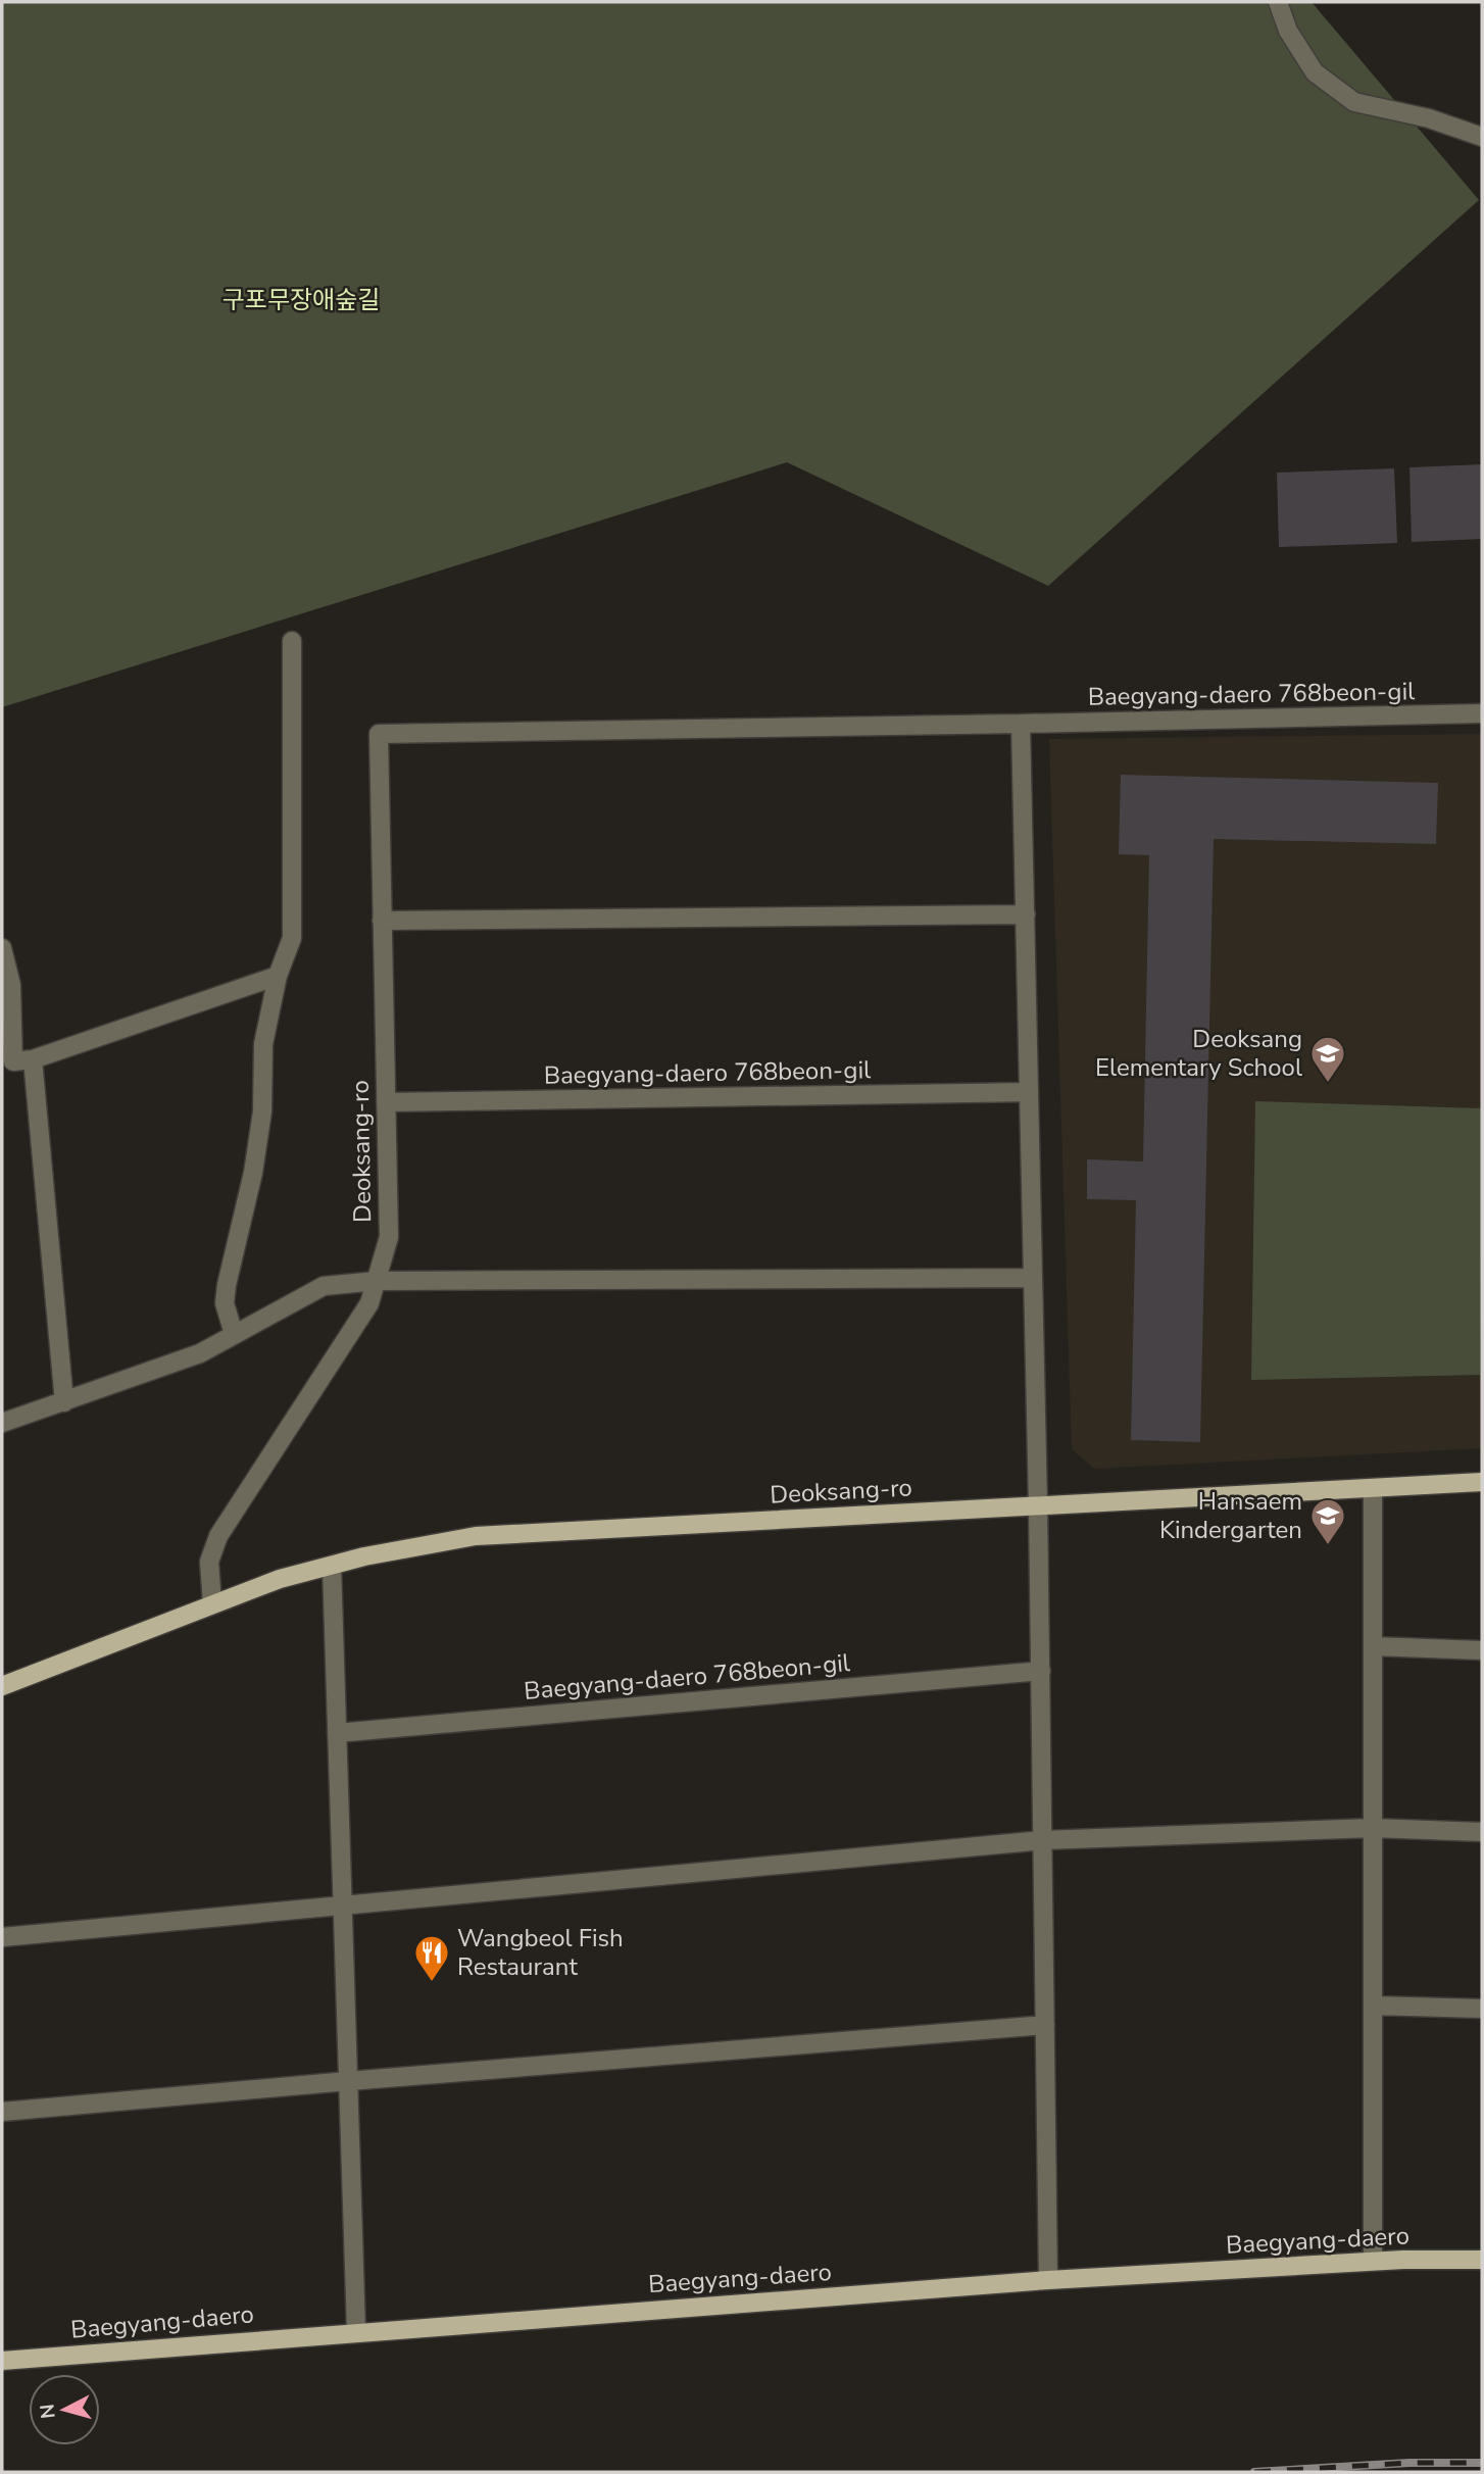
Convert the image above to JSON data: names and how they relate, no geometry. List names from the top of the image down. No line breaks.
{"streets":{"main road":["Deoksang-ro","Baegyang-daero"],"street":["Baegyang-daero 768beon-gil"]},"crossings":[["Baegyang-daero 768beon-gil","Deoksang-ro"]],"parks":["구포무장애숲길"],"places":{"school or university":["Deoksang Elementary School","Hansaem Kindergarten"],"restaurant":["Wangbeol Fish Restaurant"]},"north":"left"}
